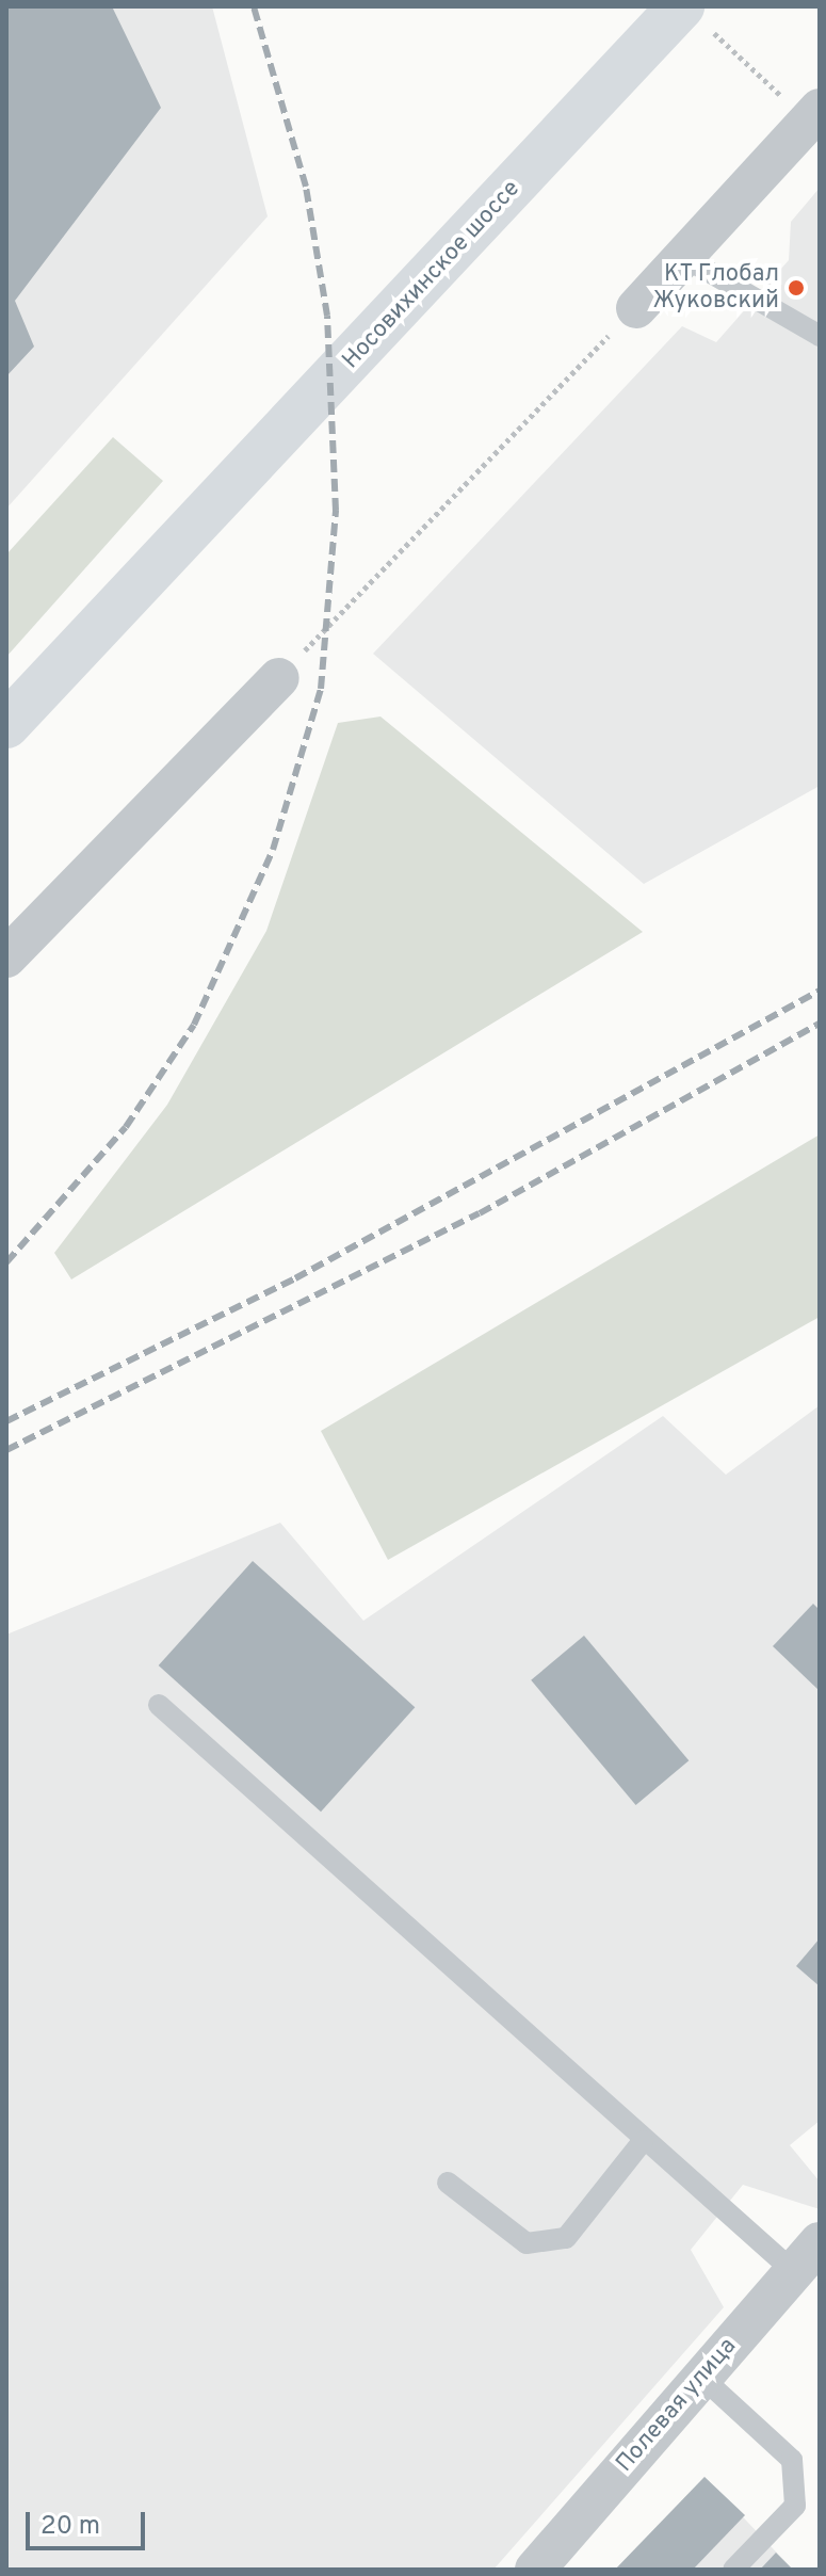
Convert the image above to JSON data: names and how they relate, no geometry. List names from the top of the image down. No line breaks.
{"streets":{"main road":["Носовихинское шоссе"],"street":["Полевая улица"]},"places":["КТ Глобал Жуковский"],"scale_bar":"20 m"}
